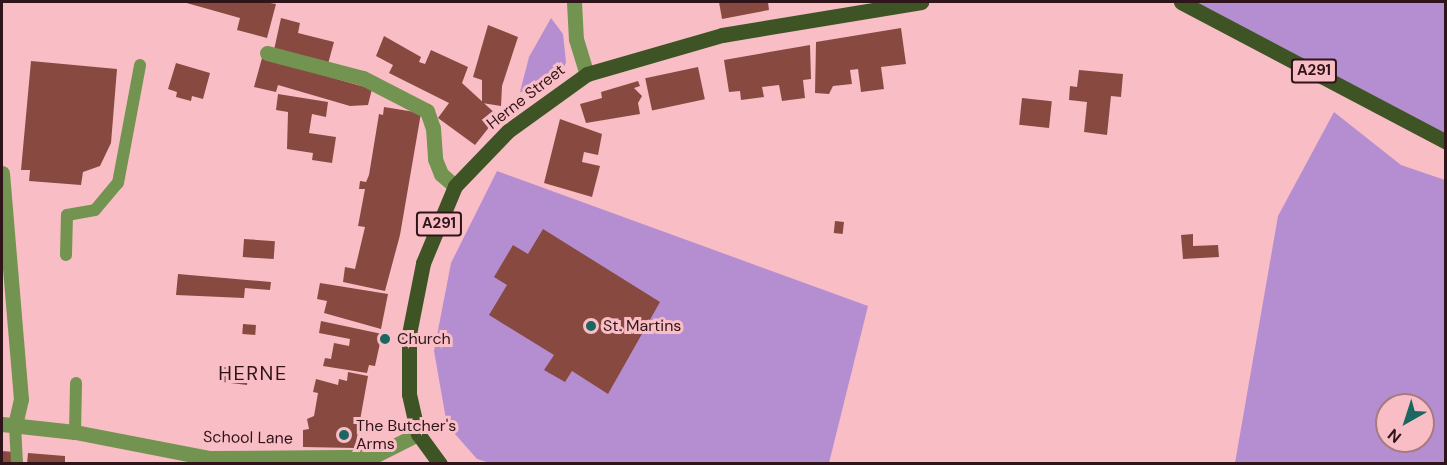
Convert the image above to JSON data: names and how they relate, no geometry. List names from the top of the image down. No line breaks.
{"streets":{"main road":["A291","Herne Street"],"street":["School Lane"]},"crossings":[["Herne Street","School Lane"]],"districts":["HERNE"],"places":["St. Martins","Church","The Butcher's Arms"],"north":"bottom left"}
